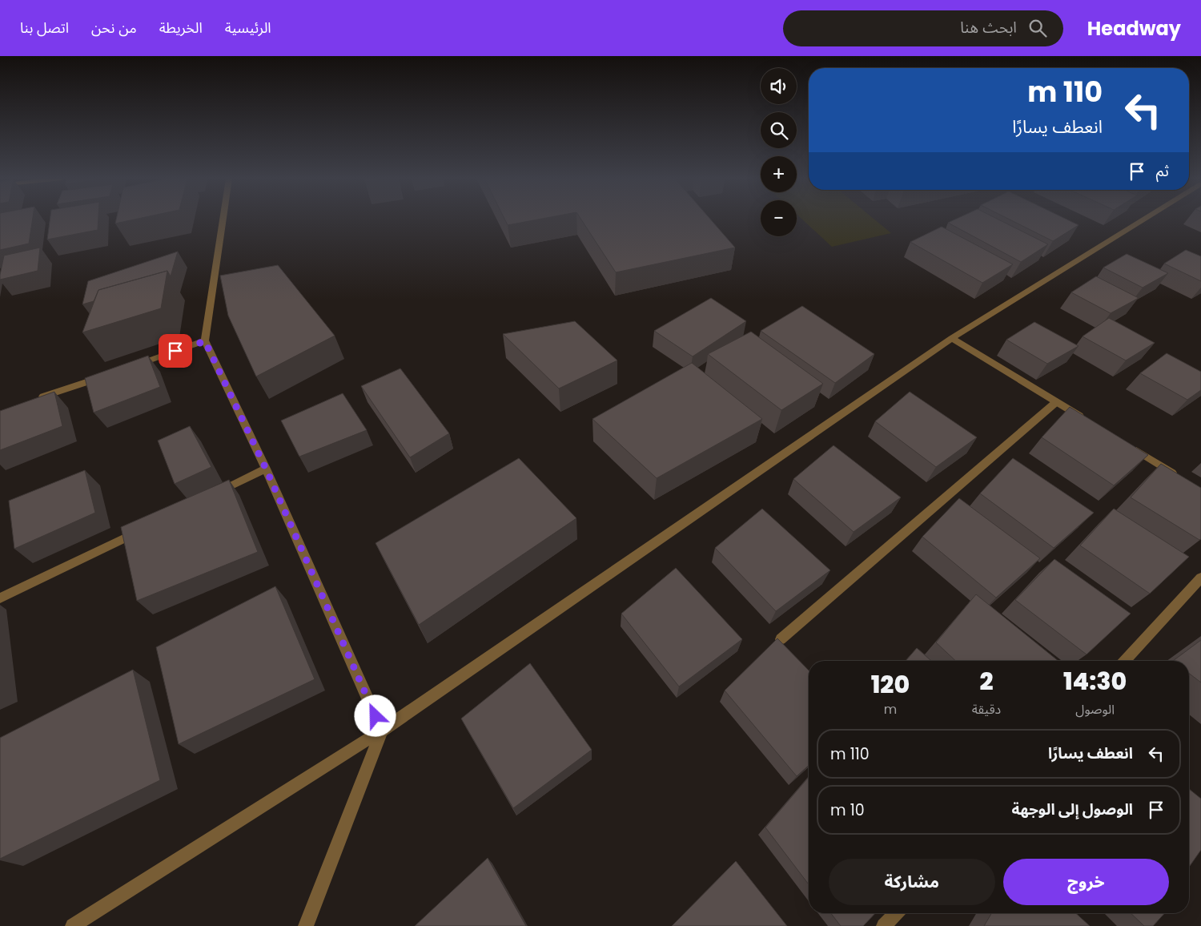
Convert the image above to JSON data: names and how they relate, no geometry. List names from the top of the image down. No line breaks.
{"page":{"header":"Headway","search":"ابحث هنا","nav":["الرئيسية","الخريطة","من نحن","اتصل بنا"],"map_buttons":["+","−"],"turn":["110 m","انعطف يسارًا"],"then":"ثم","eta":["14:30","الوصول","2","دقيقة","120","m"],"list":[{"name":"انعطف يسارًا","value":"110 m"},{"name":"الوصول إلى الوجهة","value":"10 m"}],"buttons":["خروج","مشاركة"]}}
